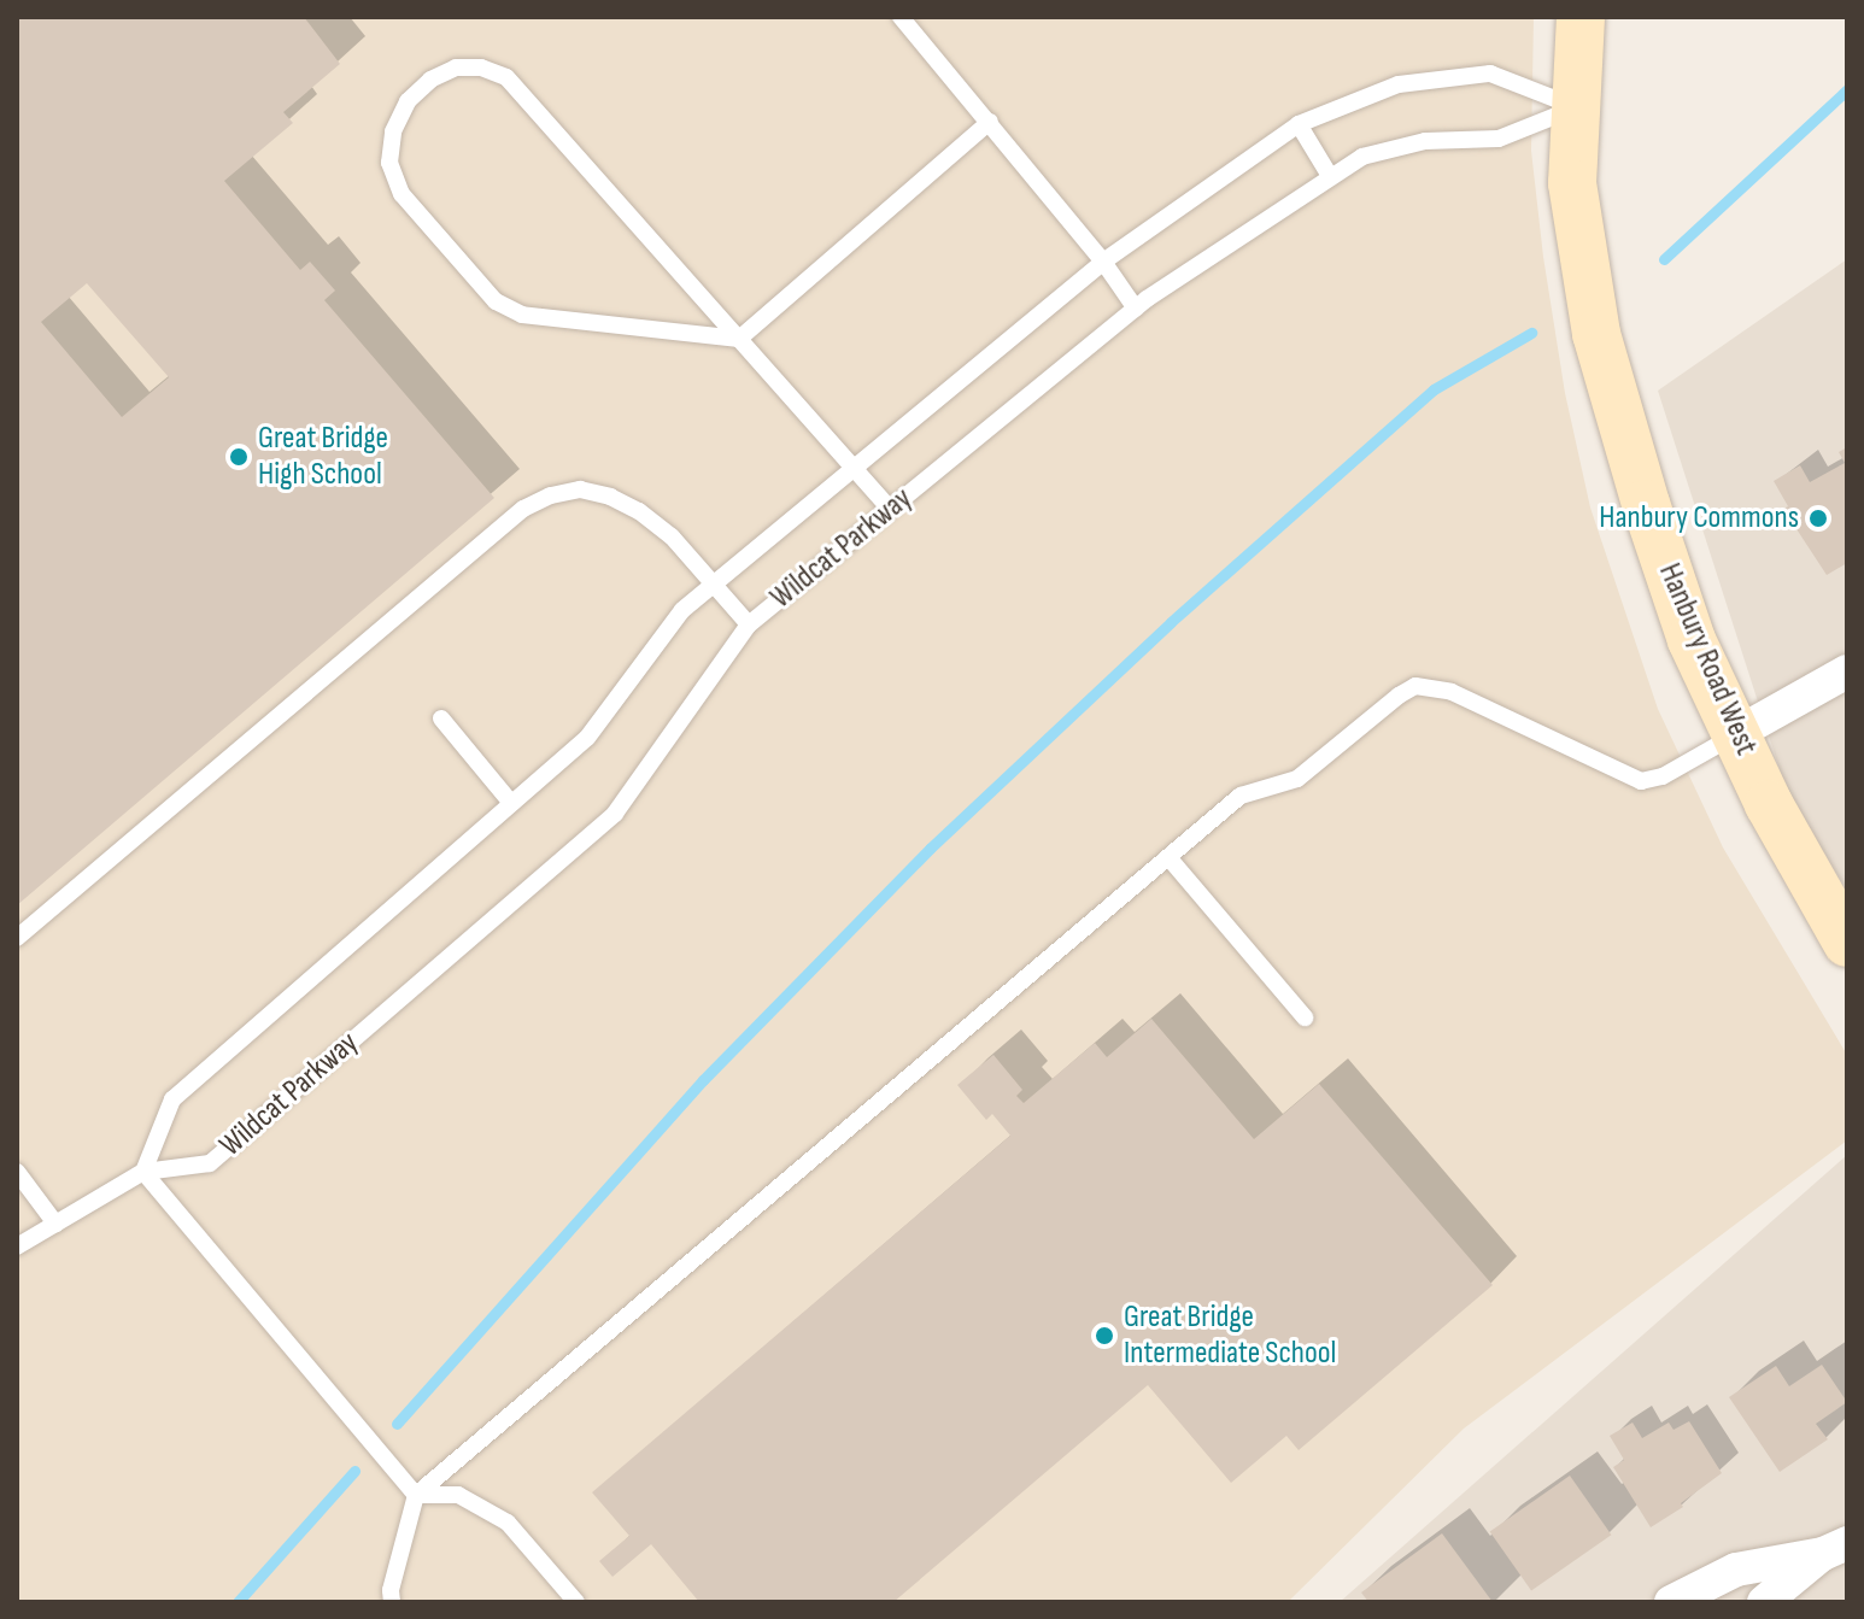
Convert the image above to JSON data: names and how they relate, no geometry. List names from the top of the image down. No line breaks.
{"streets":{"main road":["Hanbury Road West"],"lane":["Wildcat Parkway"]},"crossings":[["Wildcat Parkway","Hanbury Road West"]],"places":["Great Bridge High School","Hanbury Commons","Great Bridge Intermediate School"]}
